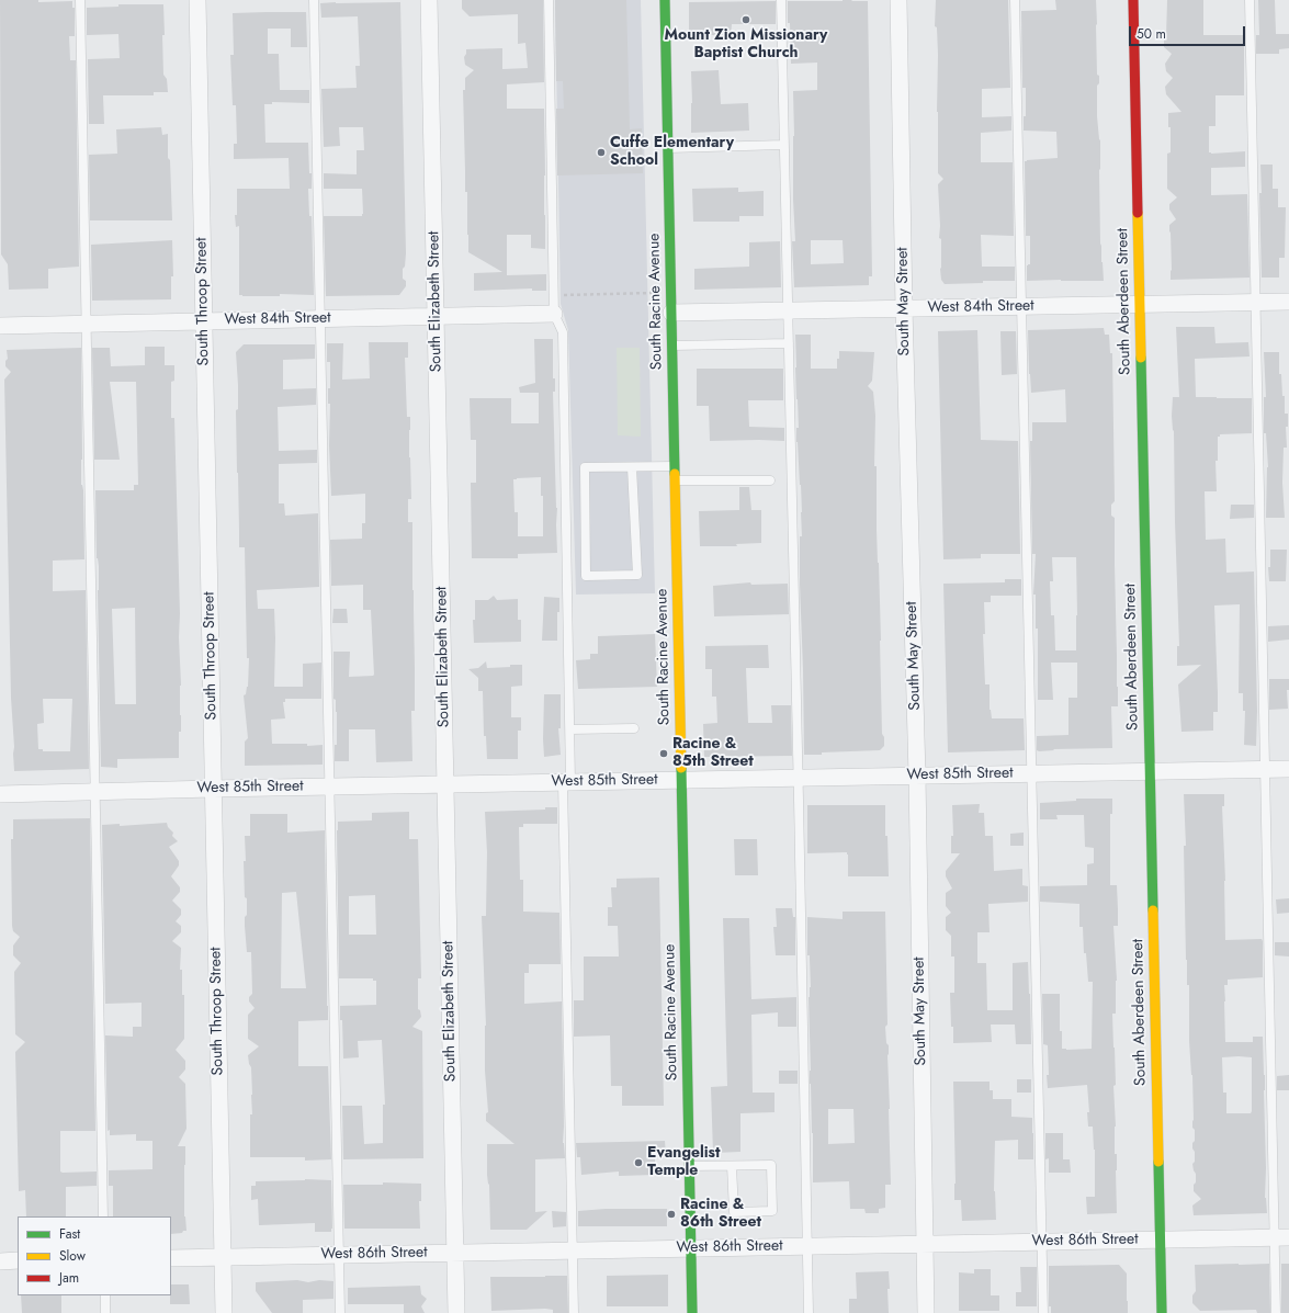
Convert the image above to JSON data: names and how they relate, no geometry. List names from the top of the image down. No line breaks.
{"streets":{"street":["South Throop Street","South Elizabeth Street","South Racine Avenue","South May Street","South Aberdeen Street","West 84th Street","West 85th Street","West 86th Street"]},"crossings":[["South Throop Street","West 84th Street"],["South Throop Street","West 85th Street"],["South Throop Street","West 86th Street"],["South Elizabeth Street","West 84th Street"],["South Elizabeth Street","West 85th Street"],["South Elizabeth Street","West 86th Street"],["South Racine Avenue","West 84th Street"],["South Racine Avenue","West 85th Street"],["South Racine Avenue","West 86th Street"],["South May Street","West 84th Street"],["South May Street","West 85th Street"],["South May Street","West 86th Street"],["South Aberdeen Street","West 84th Street"],["South Aberdeen Street","West 85th Street"],["South Aberdeen Street","West 86th Street"]],"places":["Mount Zion Missionary Baptist Church","Cuffe Elementary School","Racine & 85th Street","Evangelist Temple","Racine & 86th Street"],"legend":["Fast","Slow","Jam"],"scale_bar":"50 m"}
